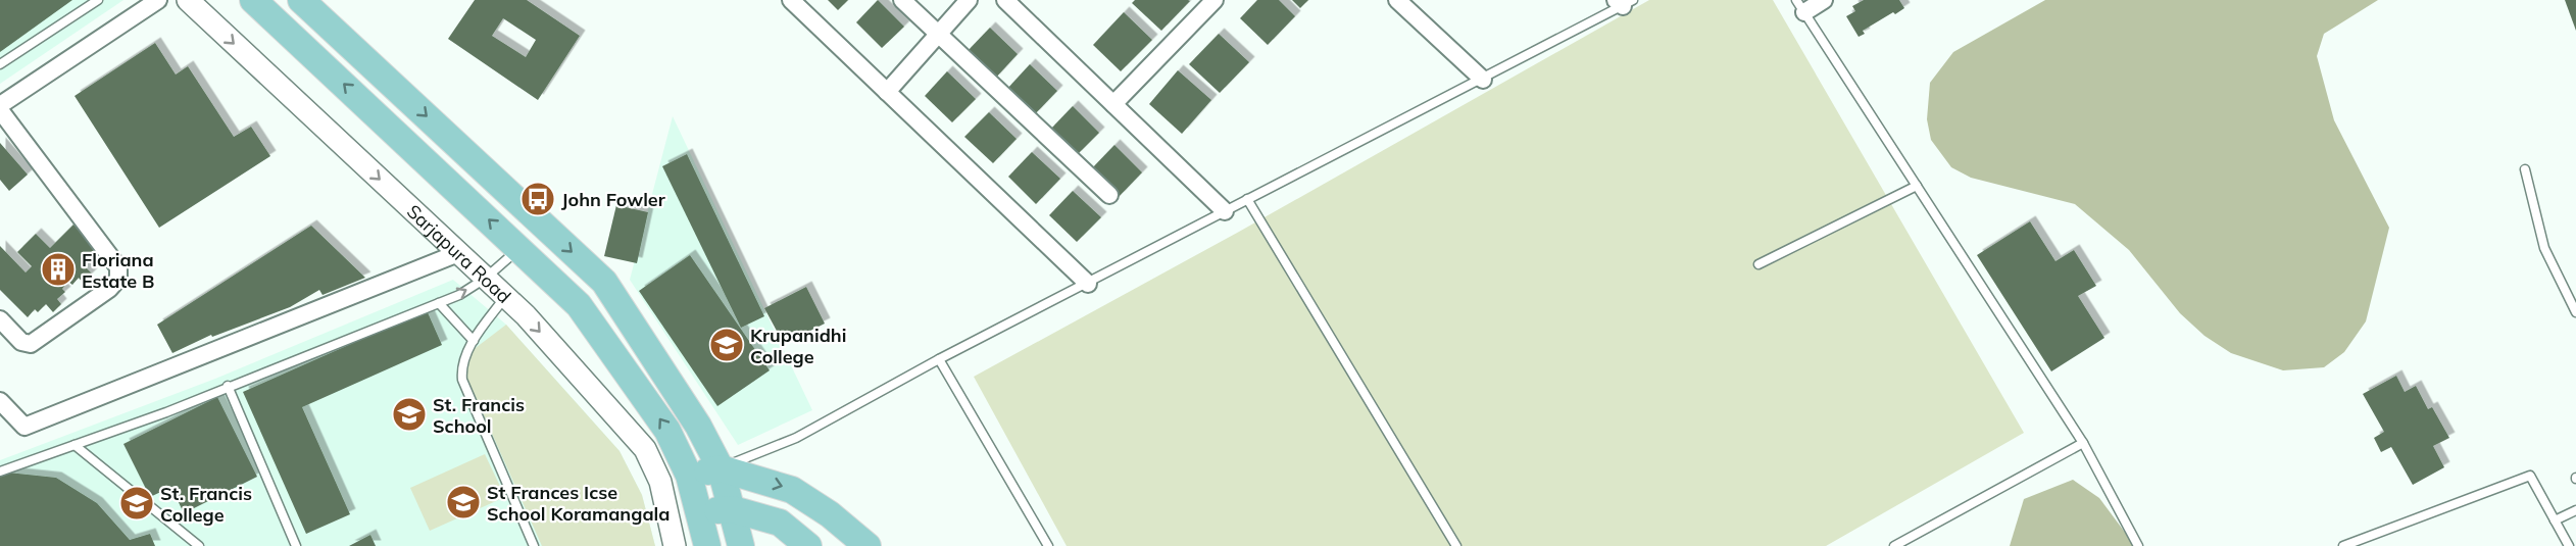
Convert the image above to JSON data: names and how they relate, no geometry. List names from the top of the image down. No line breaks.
{"streets":{"street":["Sarjapura Road"]},"one_way":["Sarjapura Road"],"places":{"bus stop":["John Fowler"],"building":["Floriana Estate B"],"school or university":["Krupanidhi College","St. Francis School","St Frances Icse School Koramangala","St. Francis College"]}}
